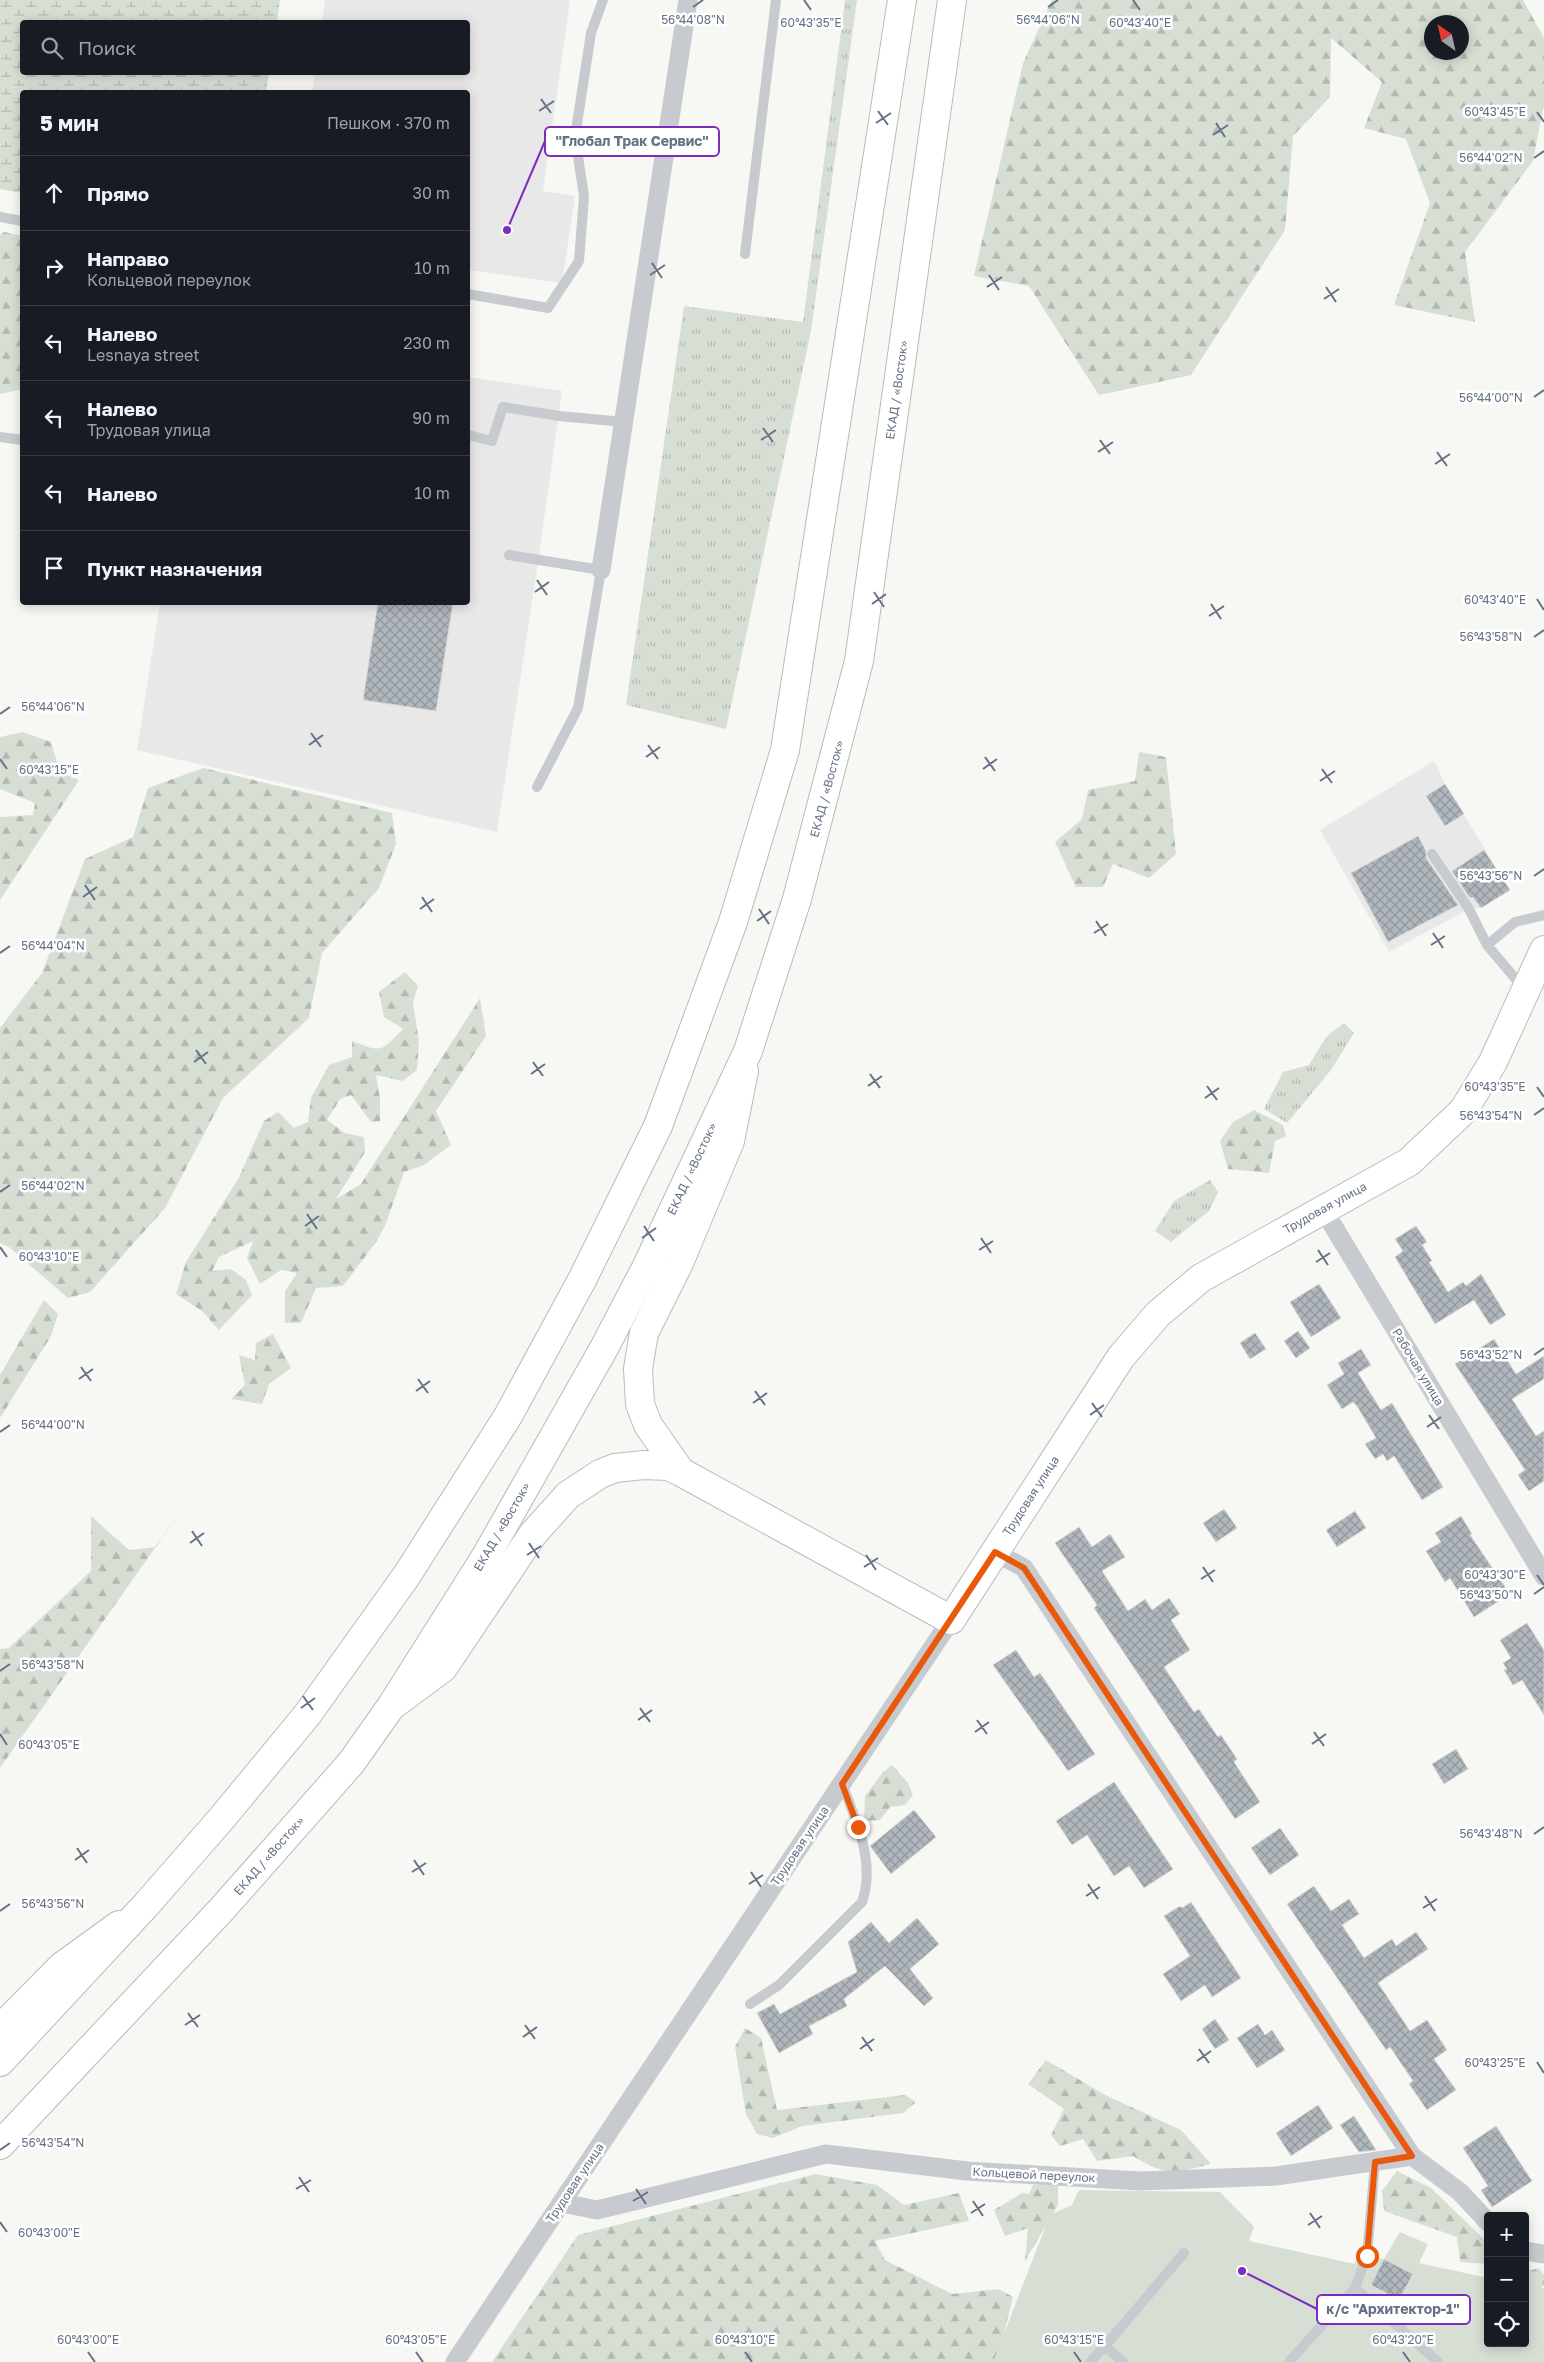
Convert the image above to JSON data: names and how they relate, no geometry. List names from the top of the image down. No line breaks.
{"streets":{"main road":["ЕКАД / «Восток»","Трудовая улица"],"street":["Рабочая улица","Кольцевой переулок"]},"crossings":[["Трудовая улица","Рабочая улица"],["Трудовая улица","Кольцевой переулок"]],"places":["\"Глобал Трак Сервис\"","к/с \"Архитектор-1\""],"north":"top left","page":{"search":"Поиск","heading":["5 мин","Пешком · 370 m"],"list":[["Прямо","30 m"],["Направо","Кольцевой переулок","10 m"],["Налево","Lesnaya street","230 m"],["Налево","Трудовая улица","90 m"],["Налево","10 m"],"Пункт назначения"],"map_buttons":["+","−"]},"coordinates":["56°44'08\"N","56°44'06\"N","60°43'35\"E","60°43'40\"E","60°43'45\"E","56°44'02\"N","56°44'00\"N","56°43'58\"N","60°43'15\"E","56°43'56\"N","56°44'04\"N","56°43'54\"N","60°43'10\"E","56°43'52\"N","60°43'30\"E","56°43'50\"N","60°43'05\"E","56°43'48\"N","60°43'25\"E","60°43'00\"E","60°43'20\"E"]}
